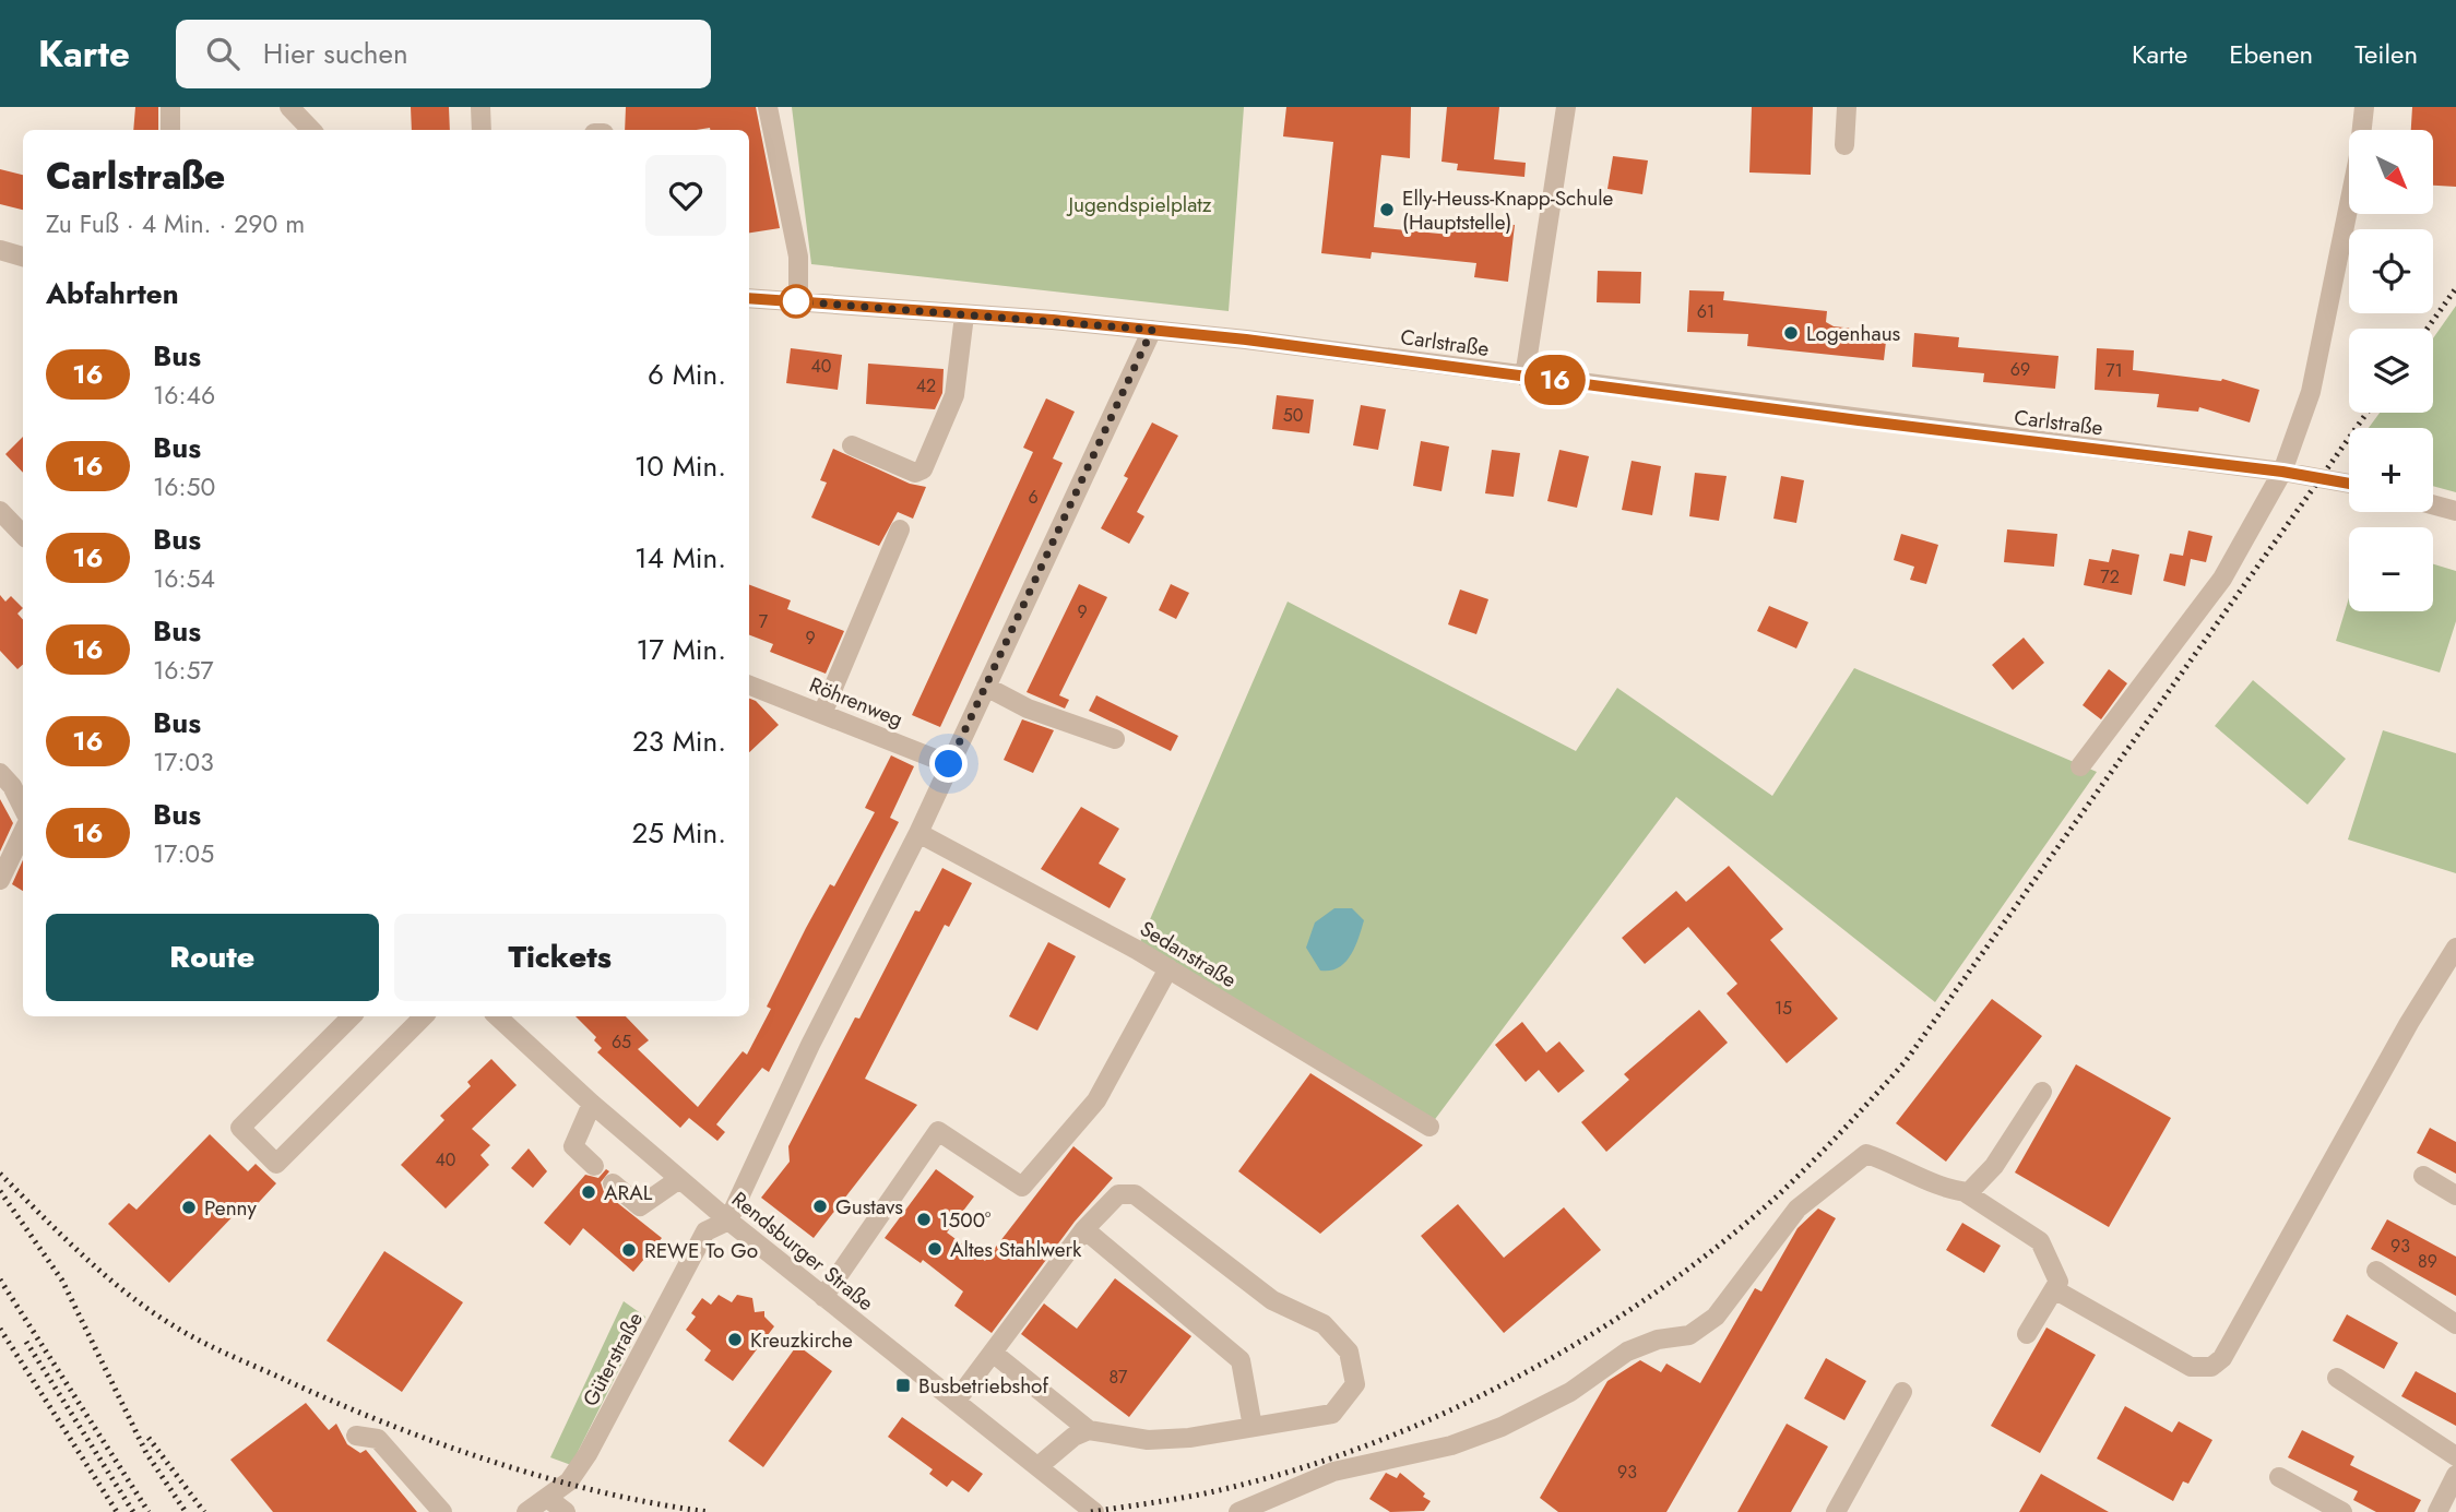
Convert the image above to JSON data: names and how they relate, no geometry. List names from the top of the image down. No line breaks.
{"streets":{"street":["Carlstraße","Röhrenweg","Sedanstraße","Rendsburger Straße","Güterstraße"]},"crossings":[["Rendsburger Straße","Güterstraße"]],"parks":["Jugendspielplatz"],"places":{"other":["Elly-Heuss-Knapp-Schule (Hauptstelle)","Logenhaus","ARAL","Gustavs","Penny","1500°","Altes Stahlwerk","REWE To Go","Kreuzkirche"],"transit":["Busbetriebshof"]},"lines":["bus line 16"],"house_numbers":["61","40","69","71","42","50","6","72","9","7","9","15","65","40","93","89","87","93"],"north":"bottom right","page":{"header":"Karte","search":"Hier suchen","nav":["Karte","Ebenen","Teilen"],"on_map":"16","map_buttons":["+","−"],"heading":[["Carlstraße","Zu Fuß · 4 Min. · 290 m"],"Abfahrten"],"list":[{"mark":"16","name":"Bus","note":"16:46","value":"6 Min."},{"mark":"16","name":"Bus","note":"16:50","value":"10 Min."},{"mark":"16","name":"Bus","note":"16:54","value":"14 Min."},{"mark":"16","name":"Bus","note":"16:57","value":"17 Min."},{"mark":"16","name":"Bus","note":"17:03","value":"23 Min."},{"mark":"16","name":"Bus","note":"17:05","value":"25 Min."}],"buttons":["Route","Tickets"]}}
